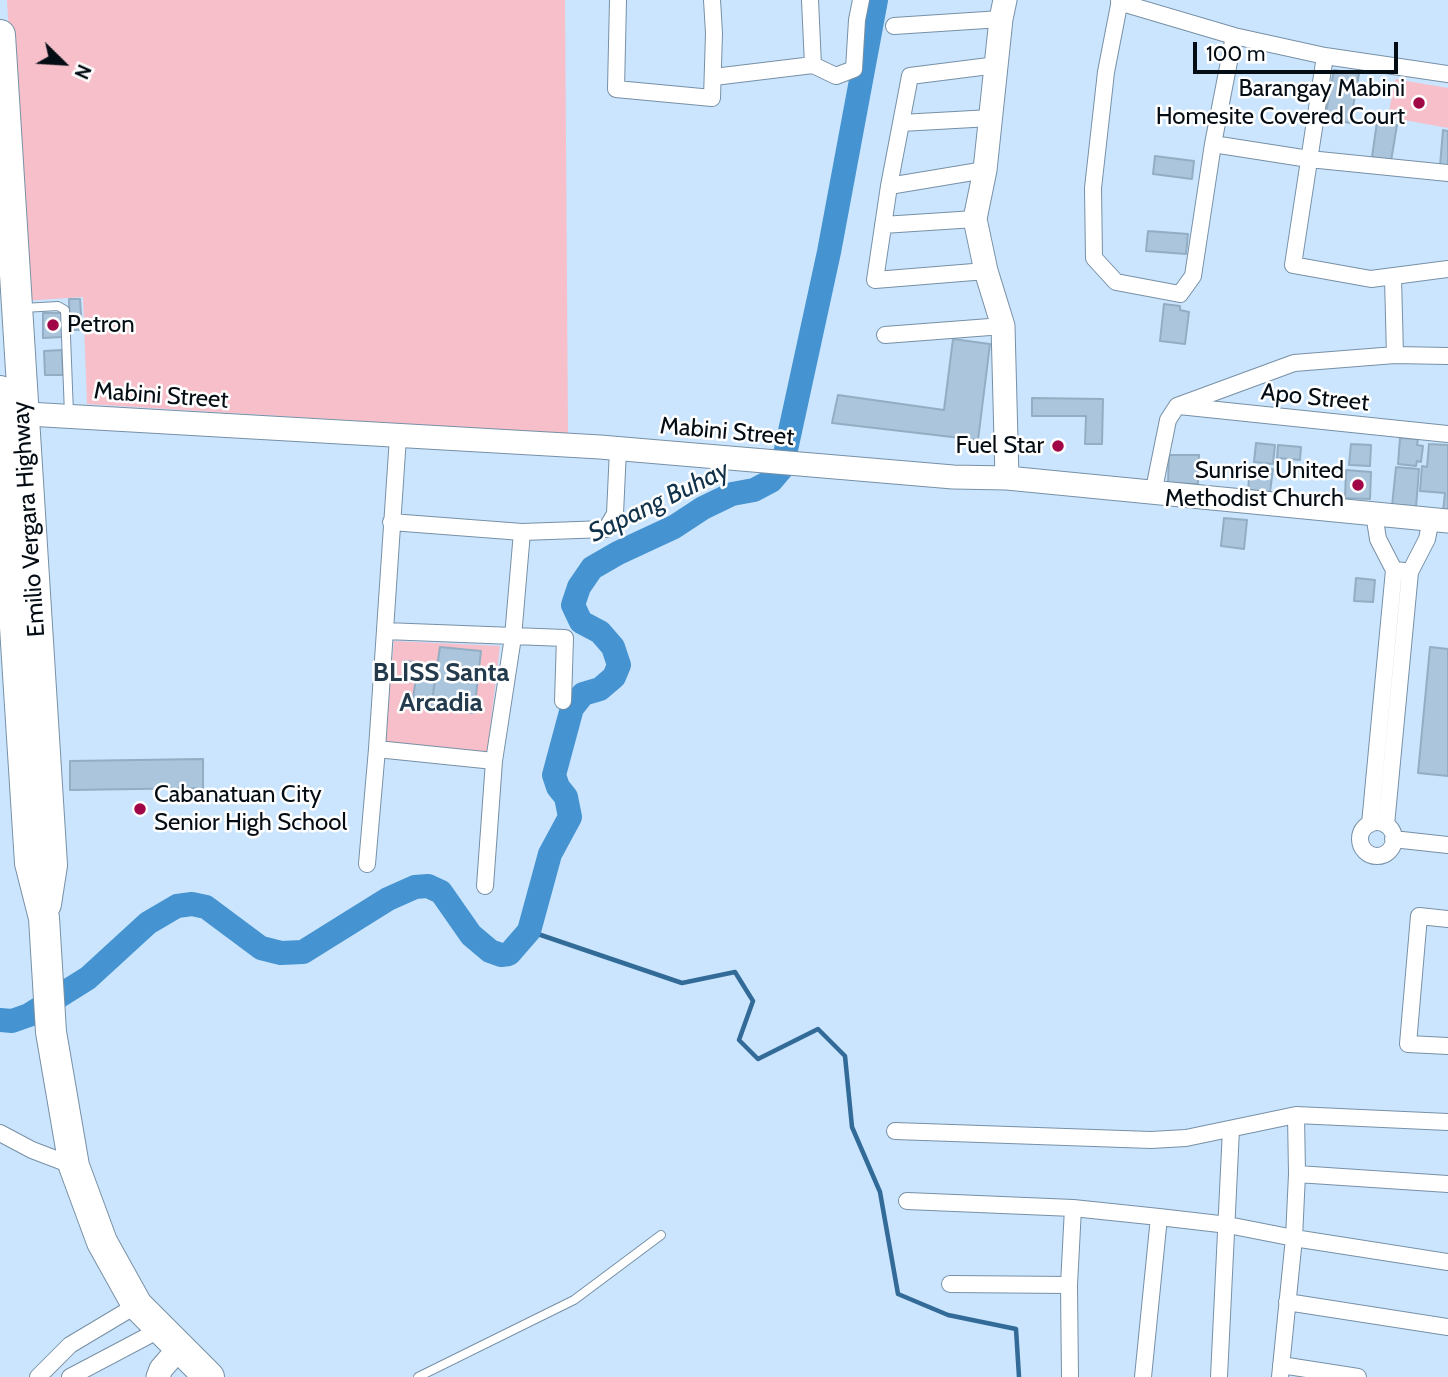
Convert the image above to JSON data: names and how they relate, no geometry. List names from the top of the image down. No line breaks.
{"streets":{"highway":["Emilio Vergara Highway"],"main road":["Mabini Street"],"street":["Apo Street"]},"crossings":[["Mabini Street","Emilio Vergara Highway"]],"districts":["BLISS Santa Arcadia"],"water":["Sapang Buhay"],"places":["Barangay Mabini Homesite Covered Court","Petron","Fuel Star","Sunrise United Methodist Church","Cabanatuan City Senior High School"],"scale_bar":"100 m","north":"bottom right"}
